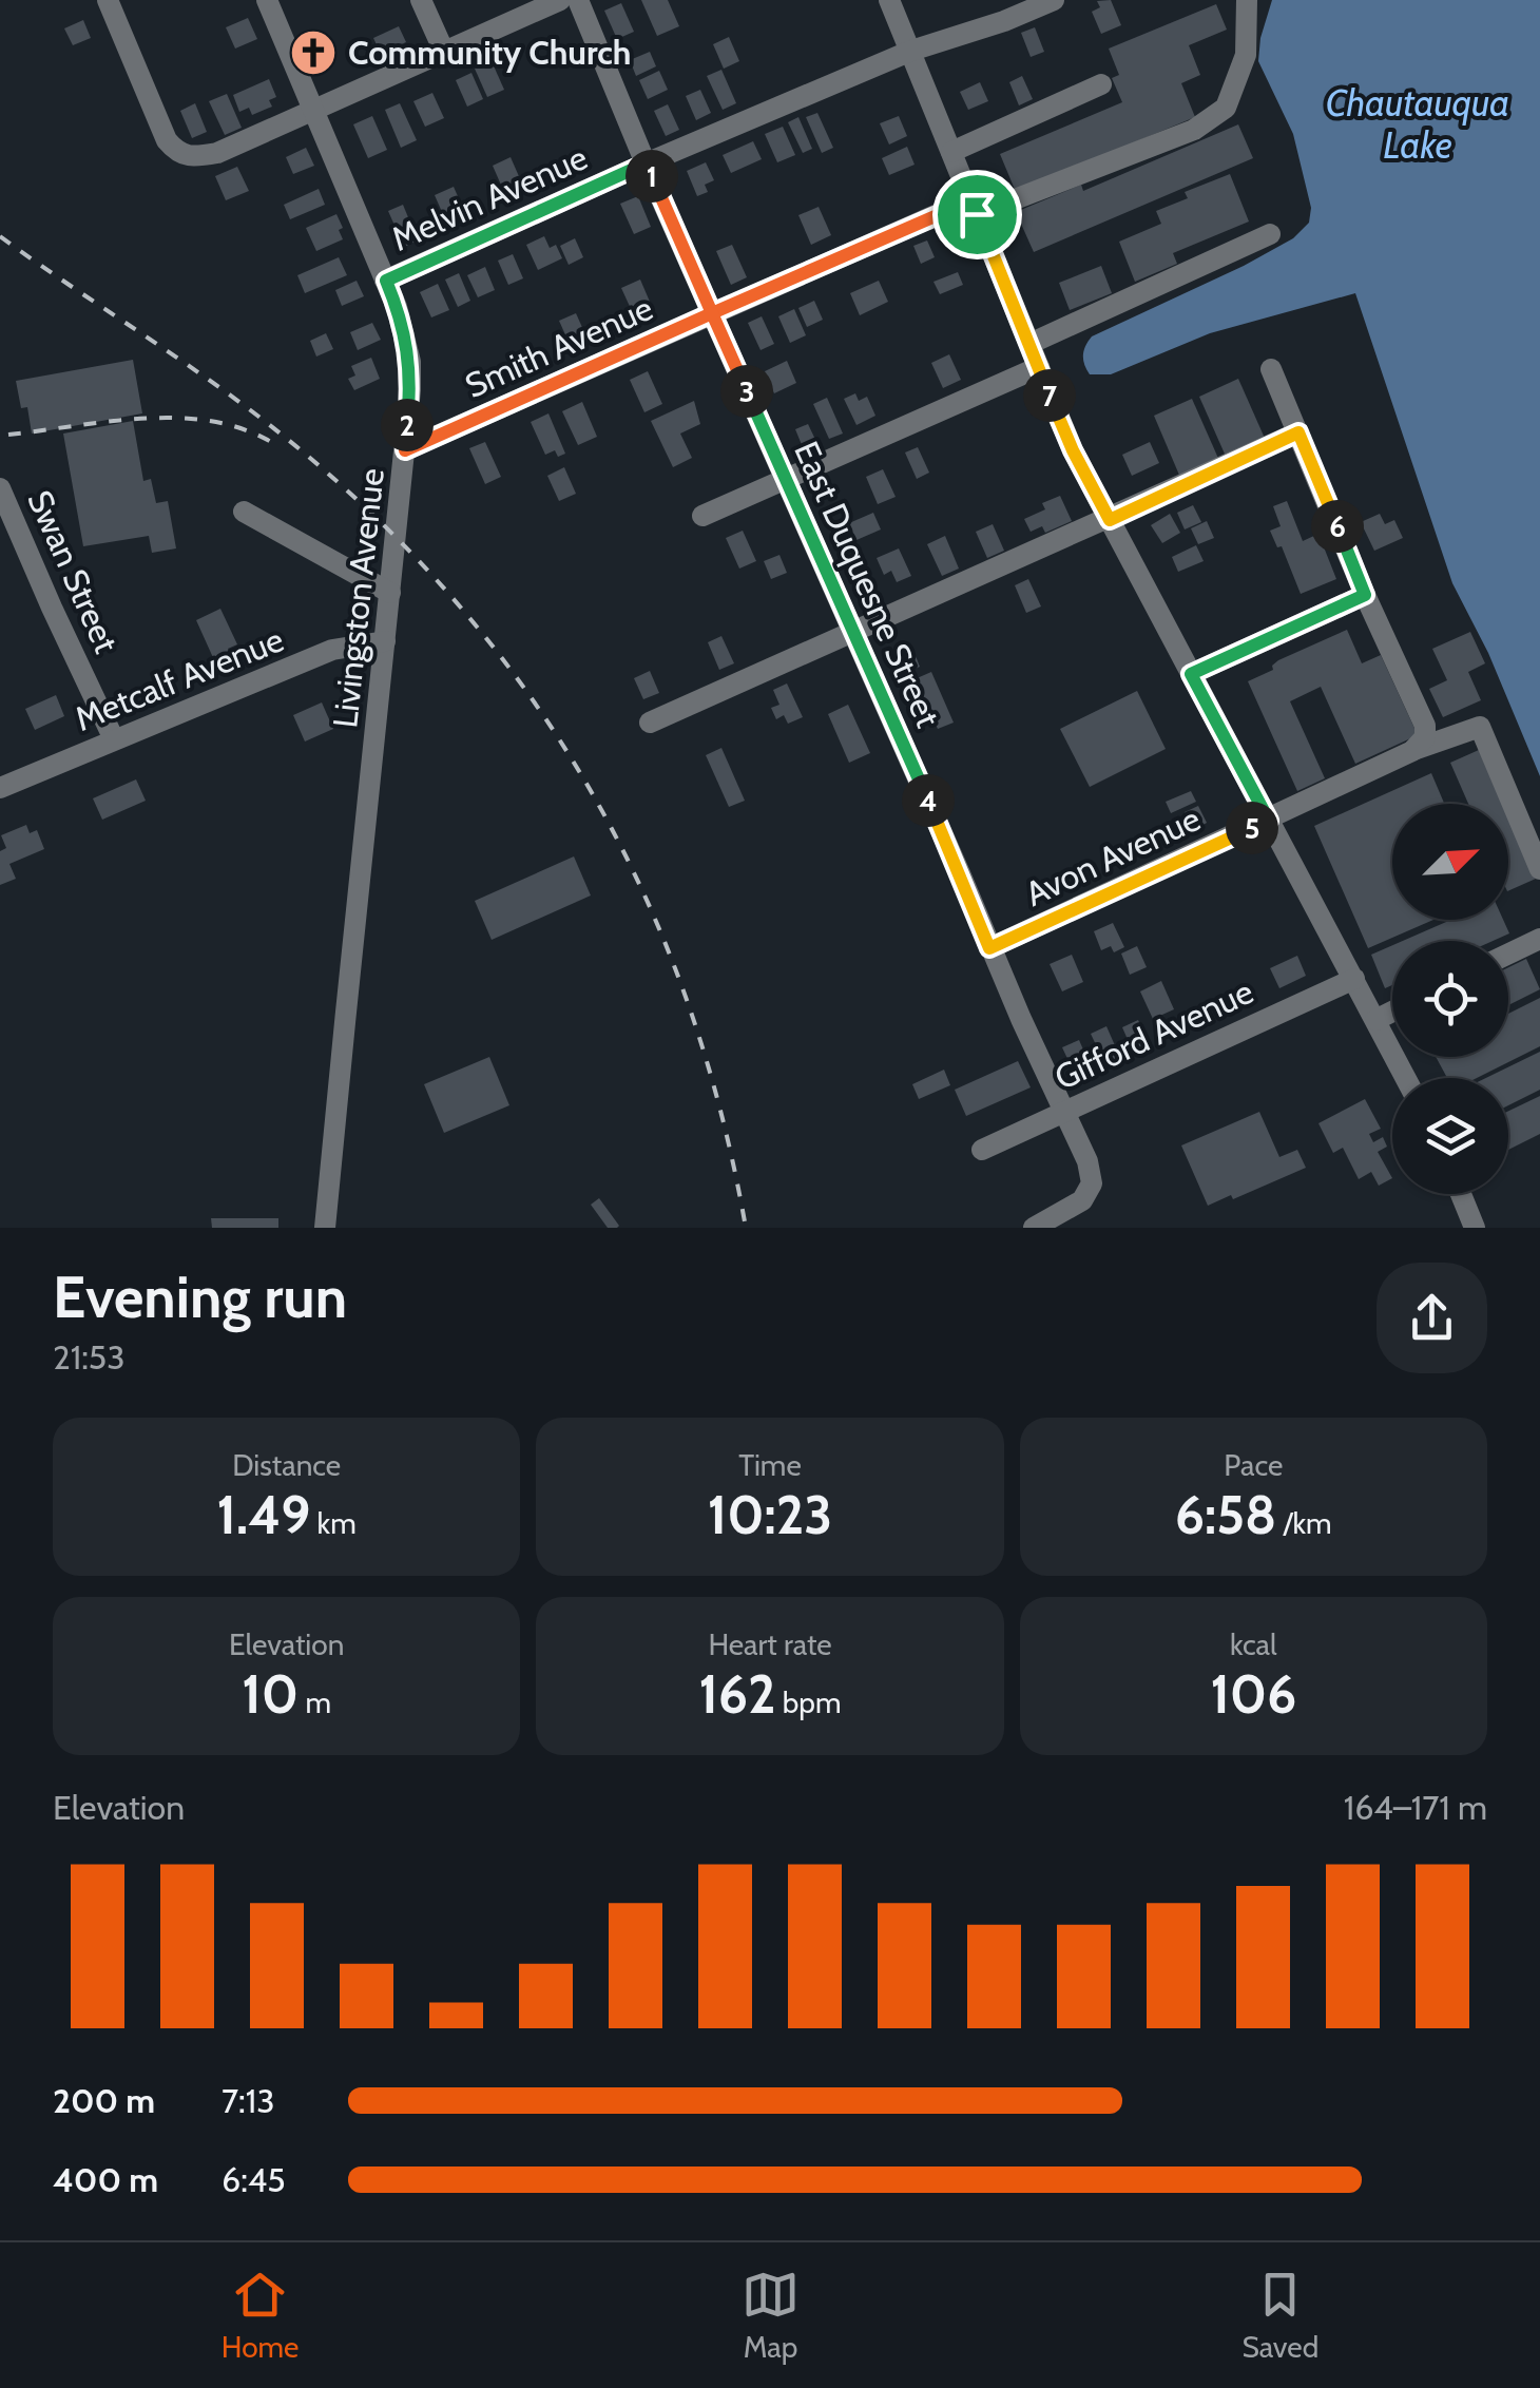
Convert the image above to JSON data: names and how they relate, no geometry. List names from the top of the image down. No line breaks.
{"streets":{"street":["Melvin Avenue","Smith Avenue","Swan Street","East Duquesne Street","Livingston Avenue","Metcalf Avenue","Avon Avenue","Gifford Avenue"]},"crossings":[["Melvin Avenue","East Duquesne Street"],["Melvin Avenue","Livingston Avenue"],["Smith Avenue","East Duquesne Street"],["Smith Avenue","Livingston Avenue"],["Swan Street","Metcalf Avenue"],["East Duquesne Street","Avon Avenue"],["East Duquesne Street","Gifford Avenue"],["Livingston Avenue","Metcalf Avenue"]],"water":["Chautauqua Lake"],"places":{"church":["Community Church"]},"north":"top right","page":{"pins":["1","3","7","2","6","4","5"],"heading":["Evening run","21:53"],"stats":[["Distance","1.49 km"],["Time","10:23"],["Pace","6:58 /km"],["Elevation","10 m"],["Heart rate","162 bpm"],["kcal","106"]],"chart":["Elevation","164–171 m"],"list":[{"name":"200 m","note":"7:13"},{"name":"400 m","note":"6:45"}],"tabs":["Home","Map","Saved"]}}
